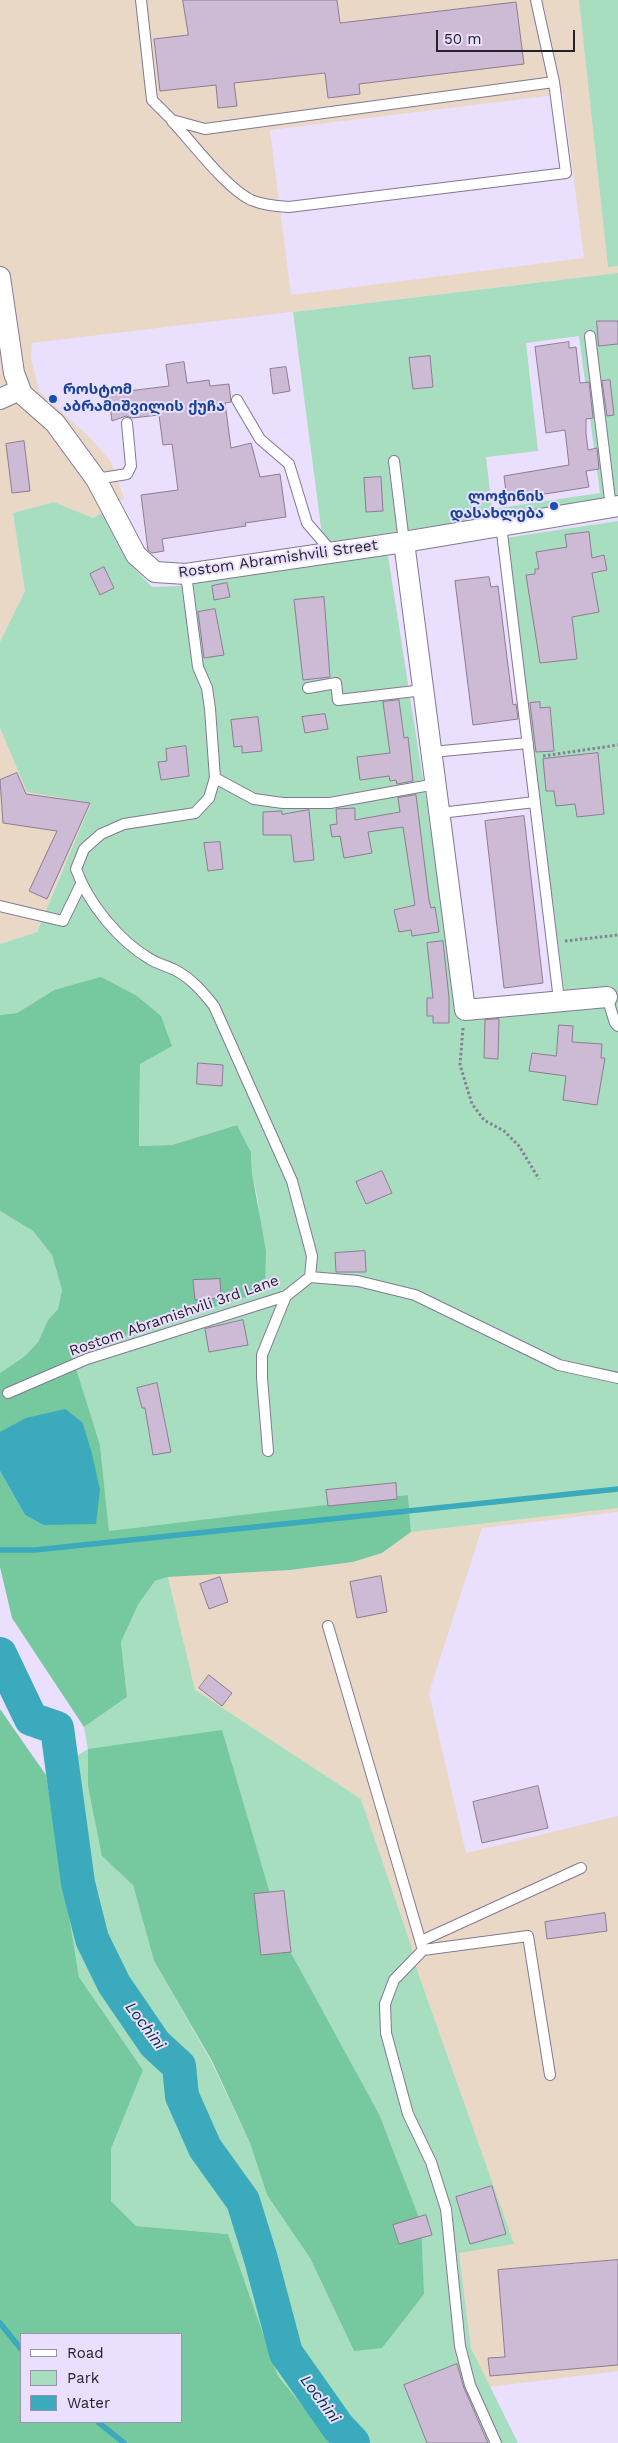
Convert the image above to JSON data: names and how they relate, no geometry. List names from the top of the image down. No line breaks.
{"streets":{"street":["Rostom Abramishvili Street"],"lane":["Rostom Abramishvili 3rd Lane"]},"water":["Lochini"],"places":["როსტომ აბრამიშვილის ქუჩა","ლოჭინის დასახლება"],"legend":["Road","Park","Water"],"scale_bar":"50 m"}
